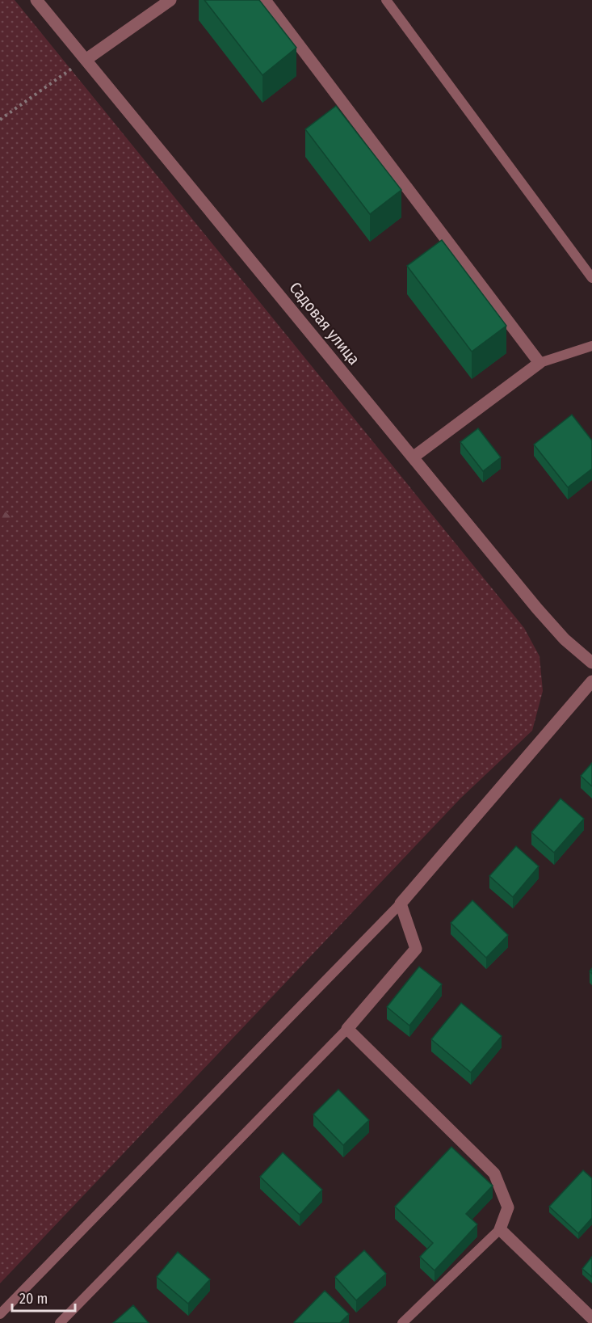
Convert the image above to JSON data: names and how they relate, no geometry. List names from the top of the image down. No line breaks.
{"streets":{"street":["Садовая улица"]},"scale_bar":"20 m"}
